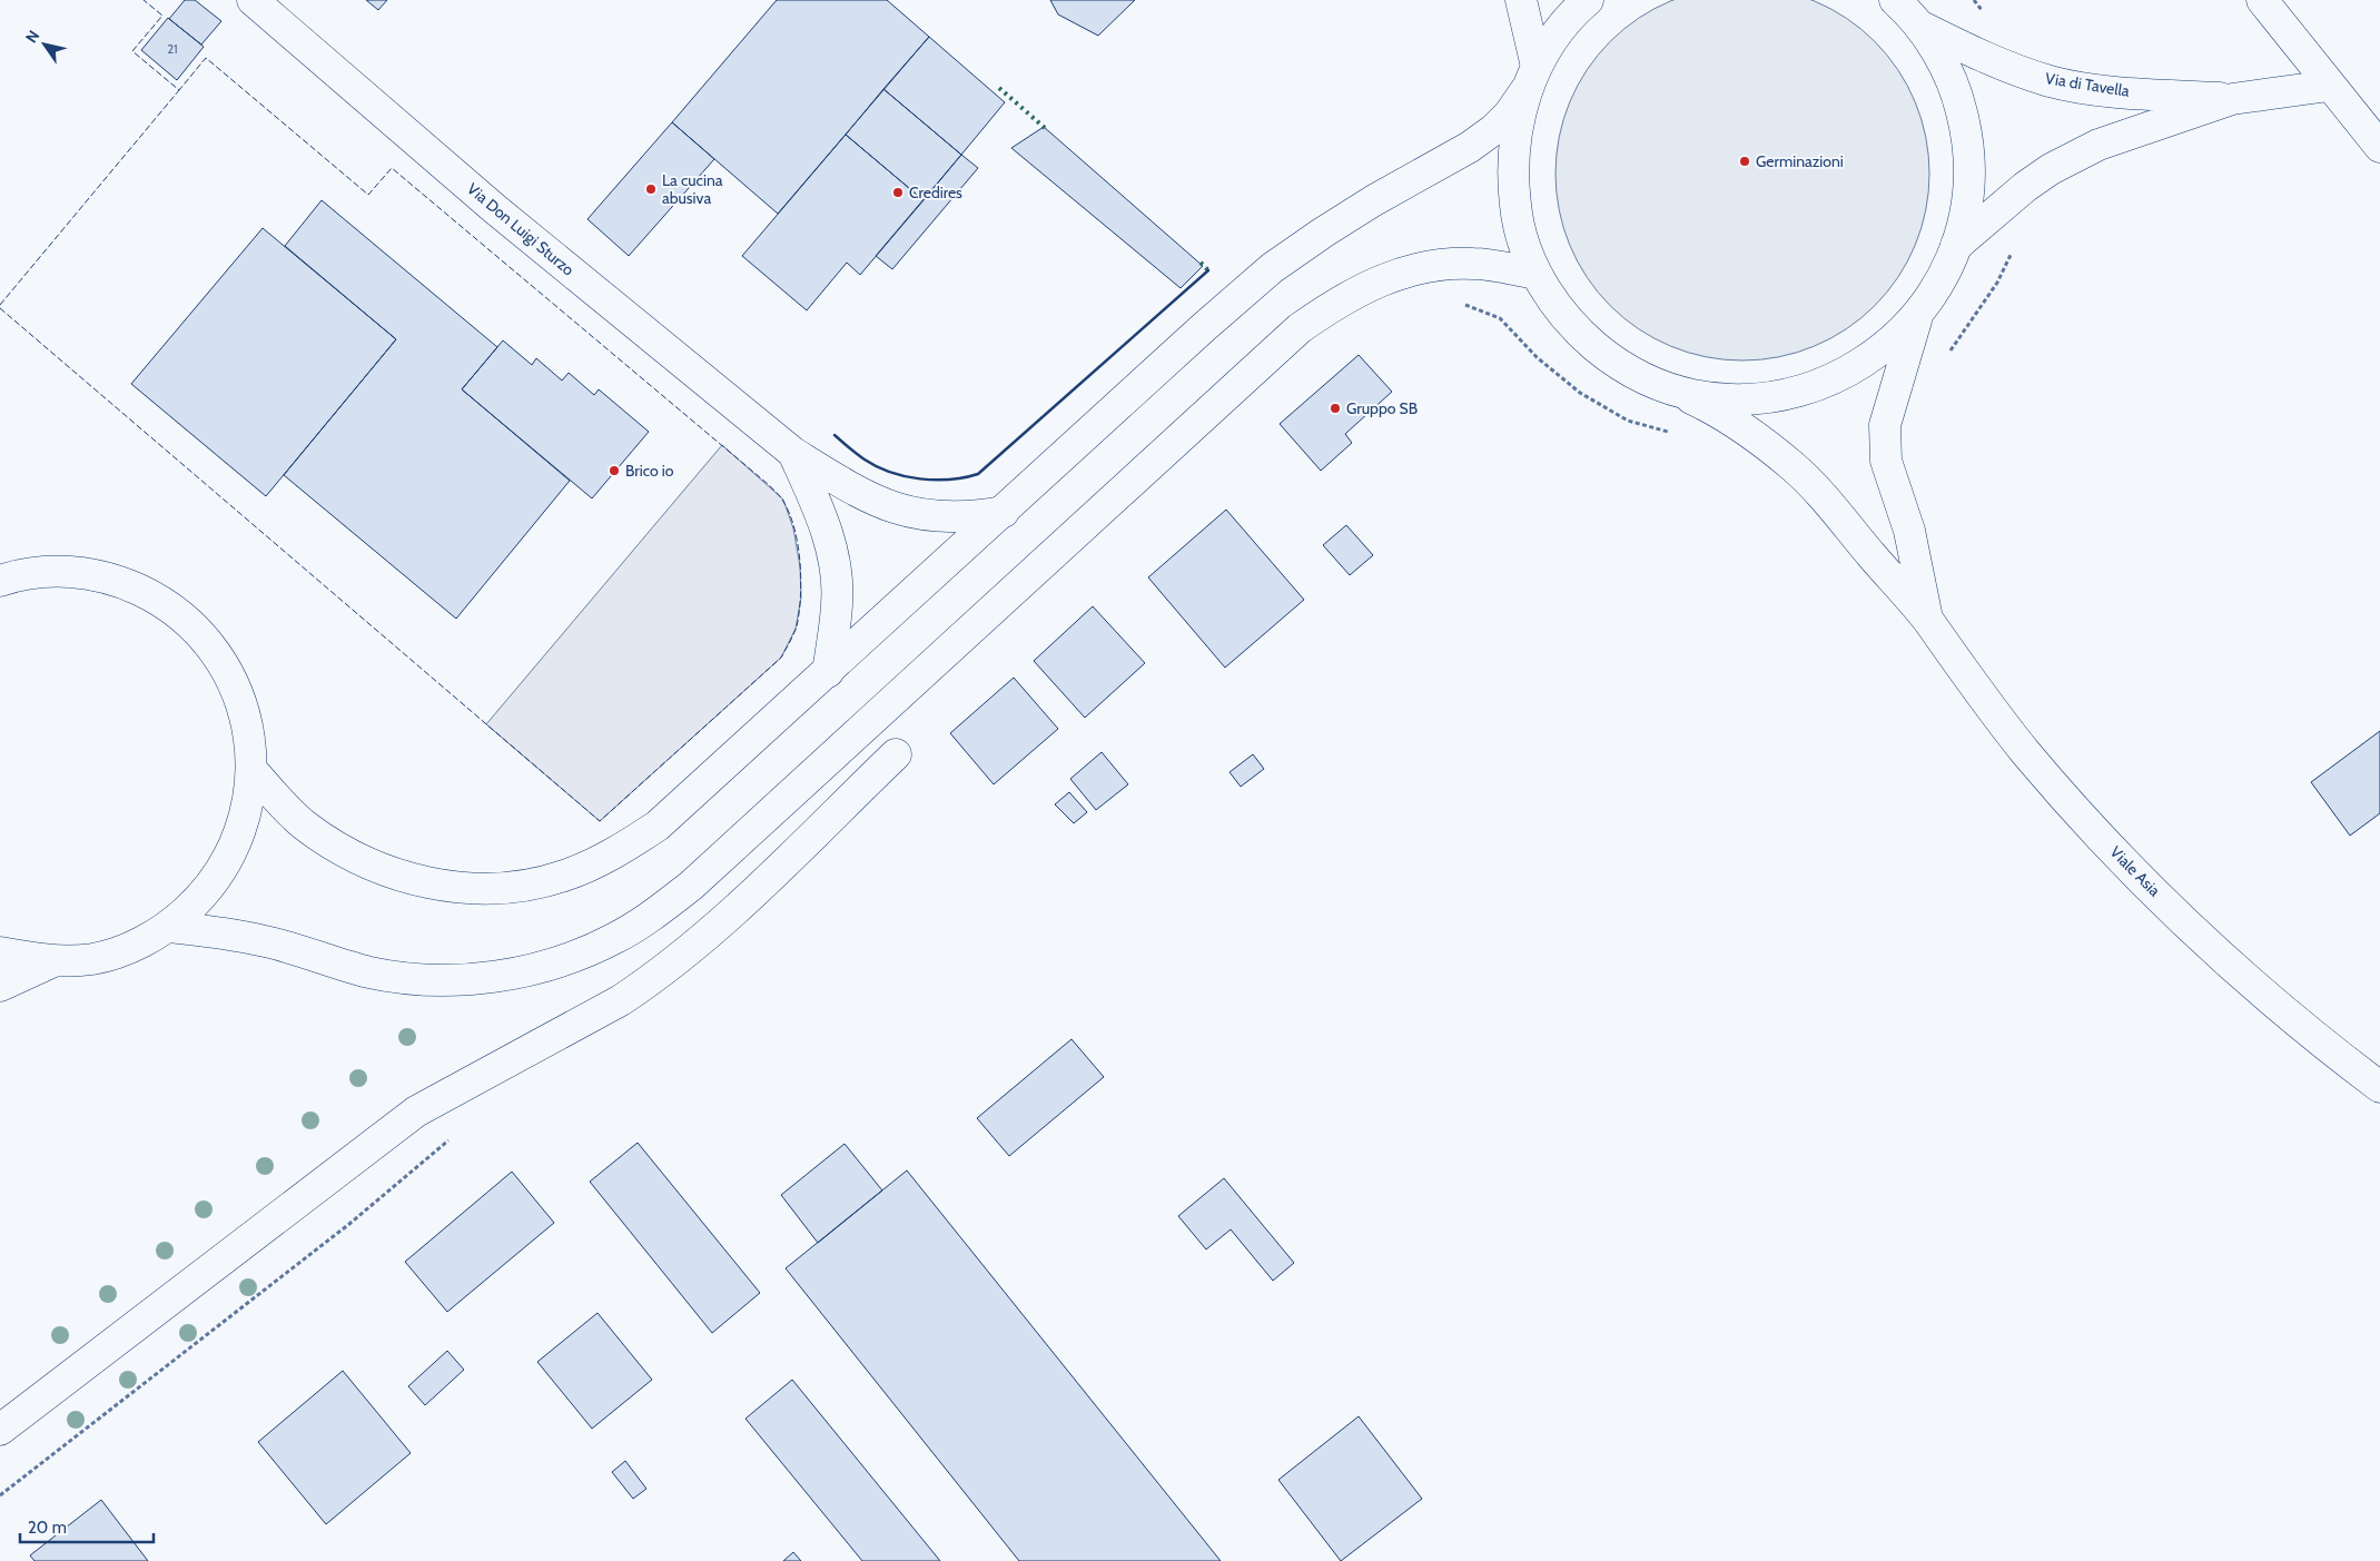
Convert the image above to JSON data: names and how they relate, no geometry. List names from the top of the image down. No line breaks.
{"streets":{"main road":["Via di Tavella","Via Don Luigi Sturzo","Viale Asia"]},"places":["Germinazioni","La cucina abusiva","Credires","Gruppo SB","Brico io"],"house_numbers":["21"],"scale_bar":"20 m","north":"top left"}
